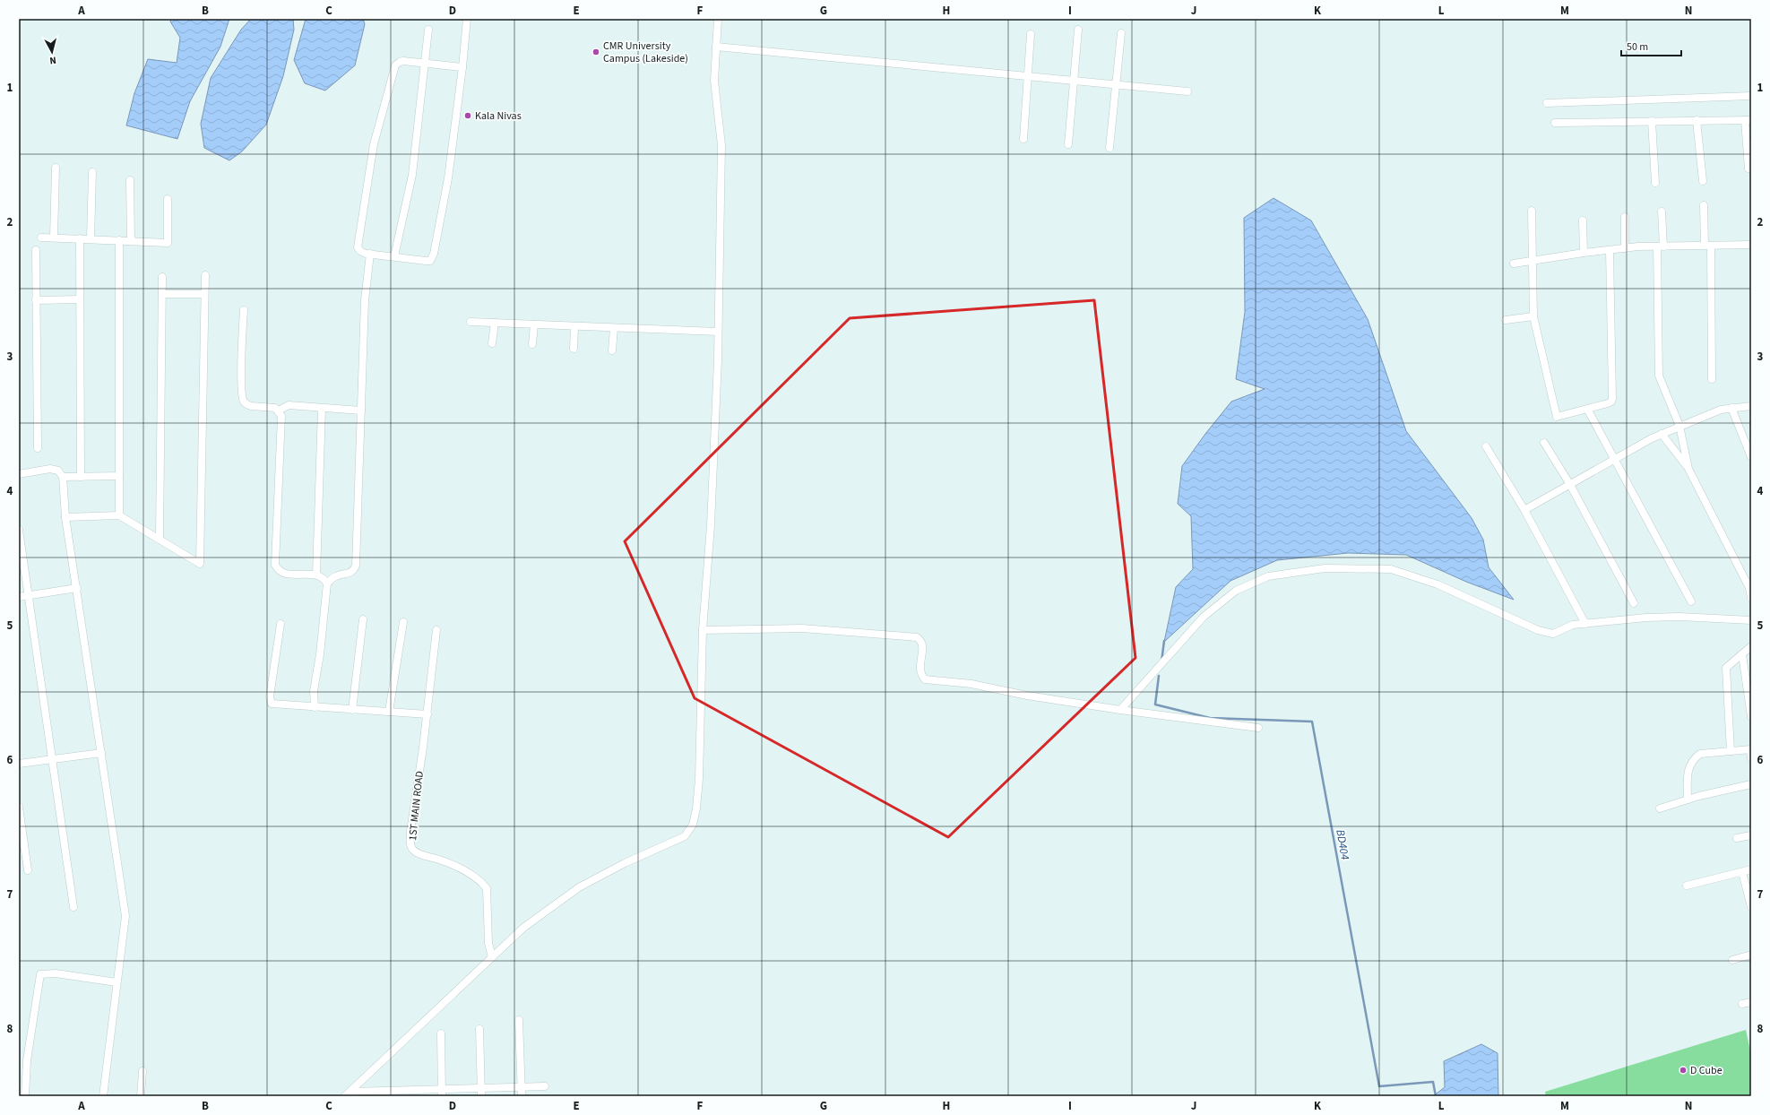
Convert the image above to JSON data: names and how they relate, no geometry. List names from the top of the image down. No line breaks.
{"streets":{"street":["1ST MAIN ROAD"]},"water":["BD404"],"places":["CMR University Campus (Lakeside)","Kala Nivas","D Cube"],"scale_bar":"50 m","north":"bottom","grid":{"columns":["A","B","C","D","E","F","G","H","I","J","K","L","M","N"],"rows":["1","2","3","4","5","6","7","8"]}}
